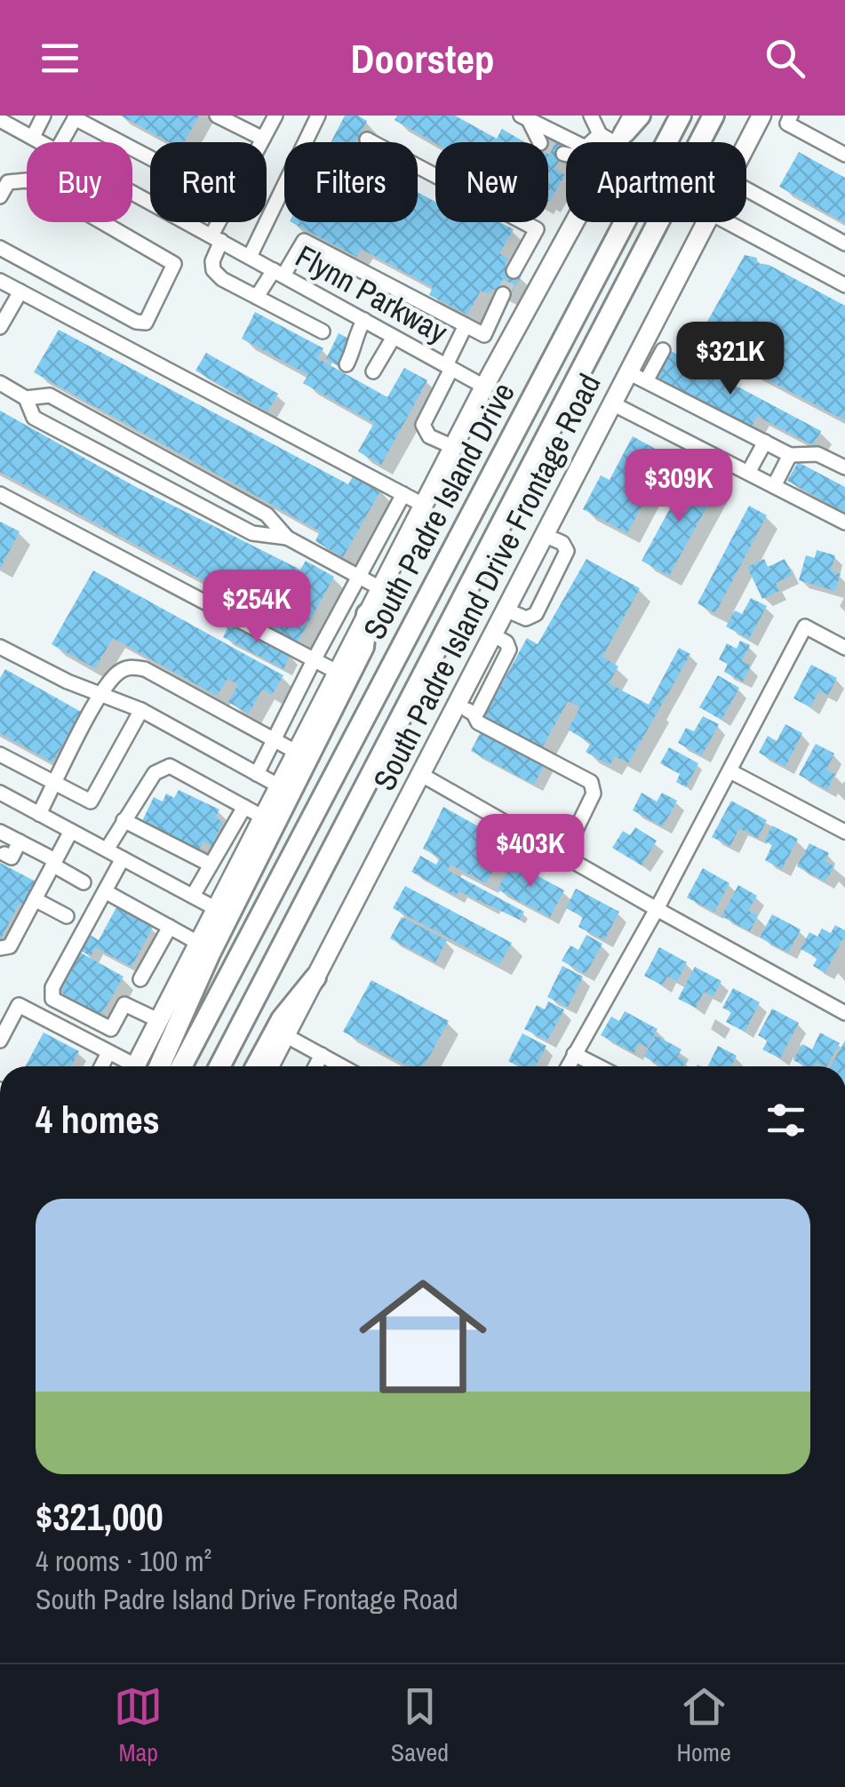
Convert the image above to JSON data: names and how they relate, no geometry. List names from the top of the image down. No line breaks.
{"streets":{"highway":["South Padre Island Drive"],"main road":["South Padre Island Drive Frontage Road"],"street":["Flynn Parkway"]},"page":{"header":"Doorstep","chip":["Buy","Rent","Filters","New","Apartment"],"price":["$321K","$309K","$254K","$403K"],"heading":"4 homes","list":[{"name":"$321,000","note":"4 rooms · 100 m² · South Padre Island Drive Frontage Road"}],"tabs":["Map","Saved","Home"]}}
